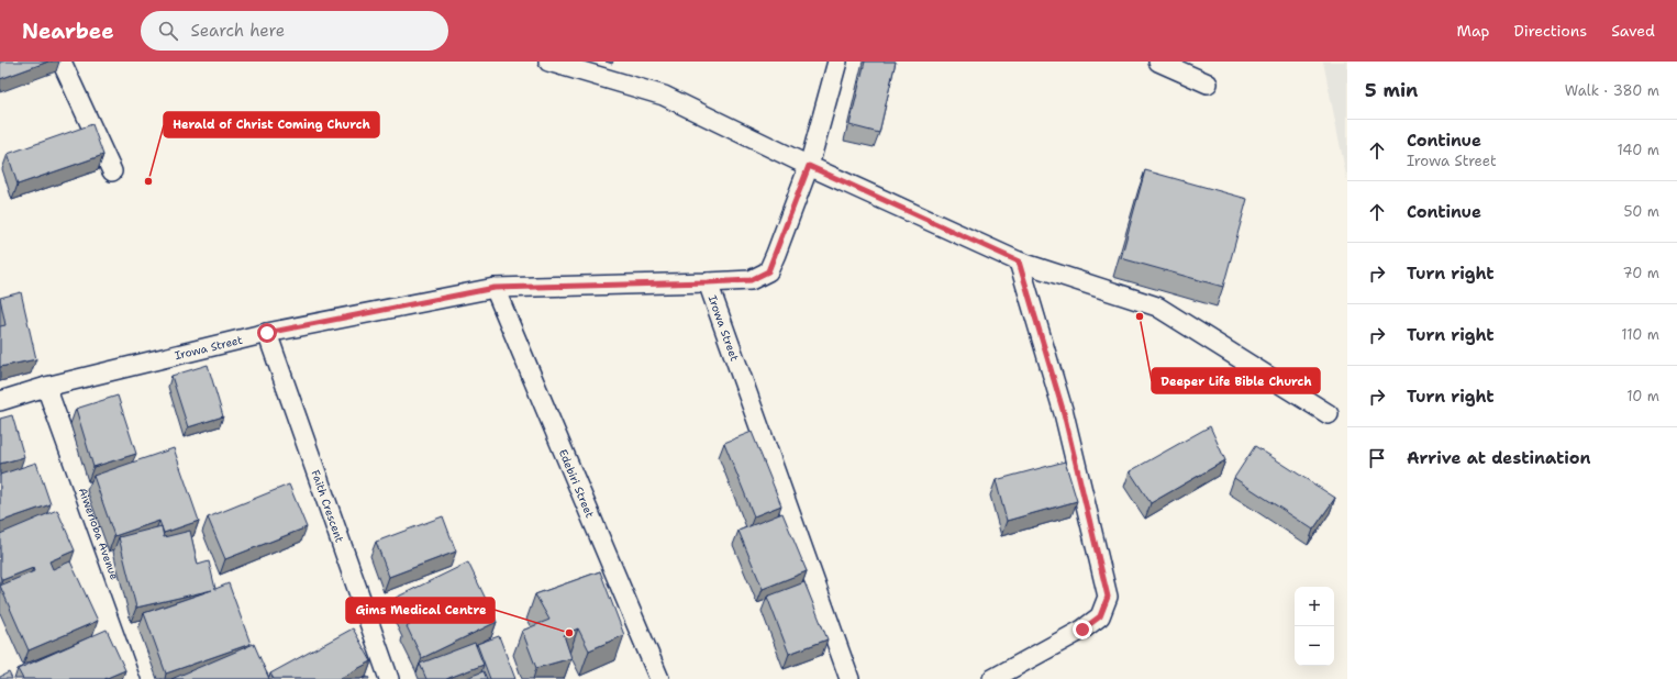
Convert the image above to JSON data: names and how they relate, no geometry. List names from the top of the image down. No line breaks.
{"streets":{"street":["Irowa Street","Edebiri Street","Faith Crescent","Aiwerioba Avenue"]},"crossings":[["Irowa Street","Edebiri Street"],["Irowa Street","Faith Crescent"],["Irowa Street","Aiwerioba Avenue"]],"places":["Herald of Christ Coming Church","Deeper Life Bible Church","Gims Medical Centre"],"page":{"header":"Nearbee","search":"Search here","nav":["Map","Directions","Saved"],"heading":["5 min","Walk · 380 m"],"list":[["Continue","Irowa Street","140 m"],["Continue","50 m"],["Turn right","70 m"],["Turn right","110 m"],["Turn right","10 m"],"Arrive at destination"],"map_buttons":["+","−"]}}
